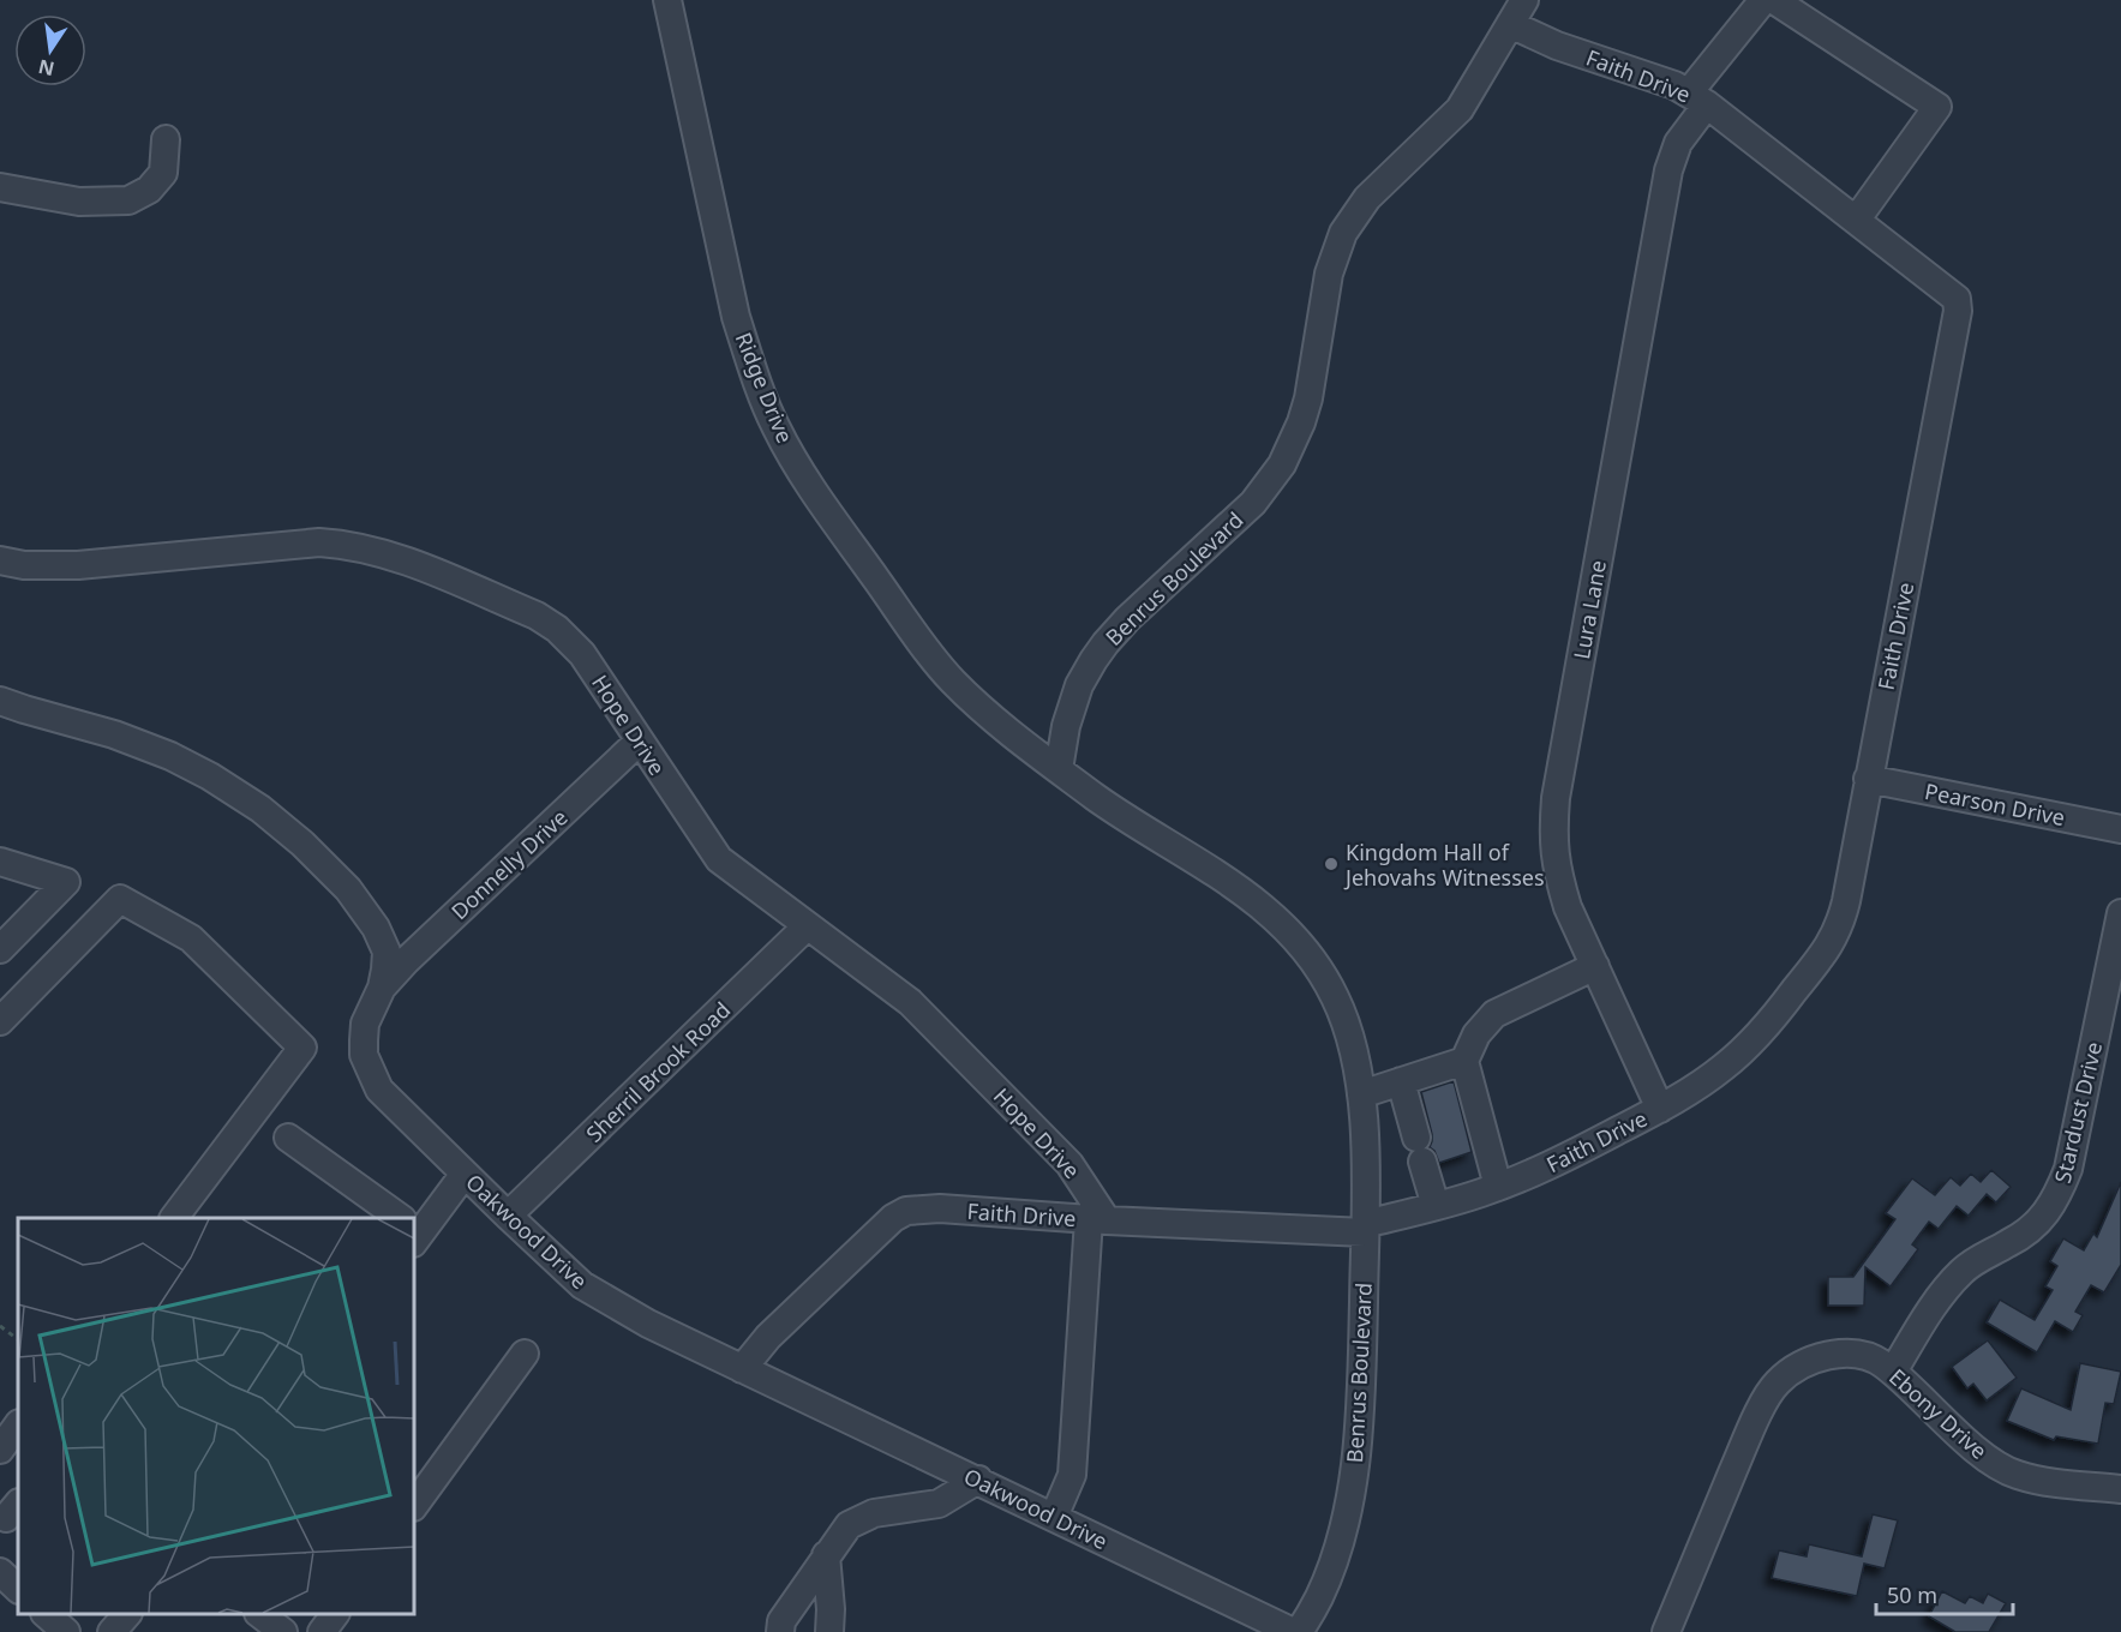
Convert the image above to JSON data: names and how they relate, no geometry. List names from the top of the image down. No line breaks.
{"streets":{"street":["Faith Drive","Ridge Drive","Benrus Boulevard","Lura Lane","Hope Drive","Pearson Drive","Donnelly Drive","Sherril Brook Road","Stardust Drive","Oakwood Drive","Ebony Drive"]},"crossings":[["Faith Drive","Benrus Boulevard"],["Faith Drive","Lura Lane"],["Faith Drive","Hope Drive"],["Faith Drive","Pearson Drive"],["Faith Drive","Oakwood Drive"],["Ridge Drive","Benrus Boulevard"],["Hope Drive","Donnelly Drive"],["Hope Drive","Sherril Brook Road"],["Donnelly Drive","Oakwood Drive"],["Sherril Brook Road","Oakwood Drive"],["Stardust Drive","Ebony Drive"]],"places":["Kingdom Hall of Jehovahs Witnesses"],"scale_bar":"50 m","north":"bottom"}
